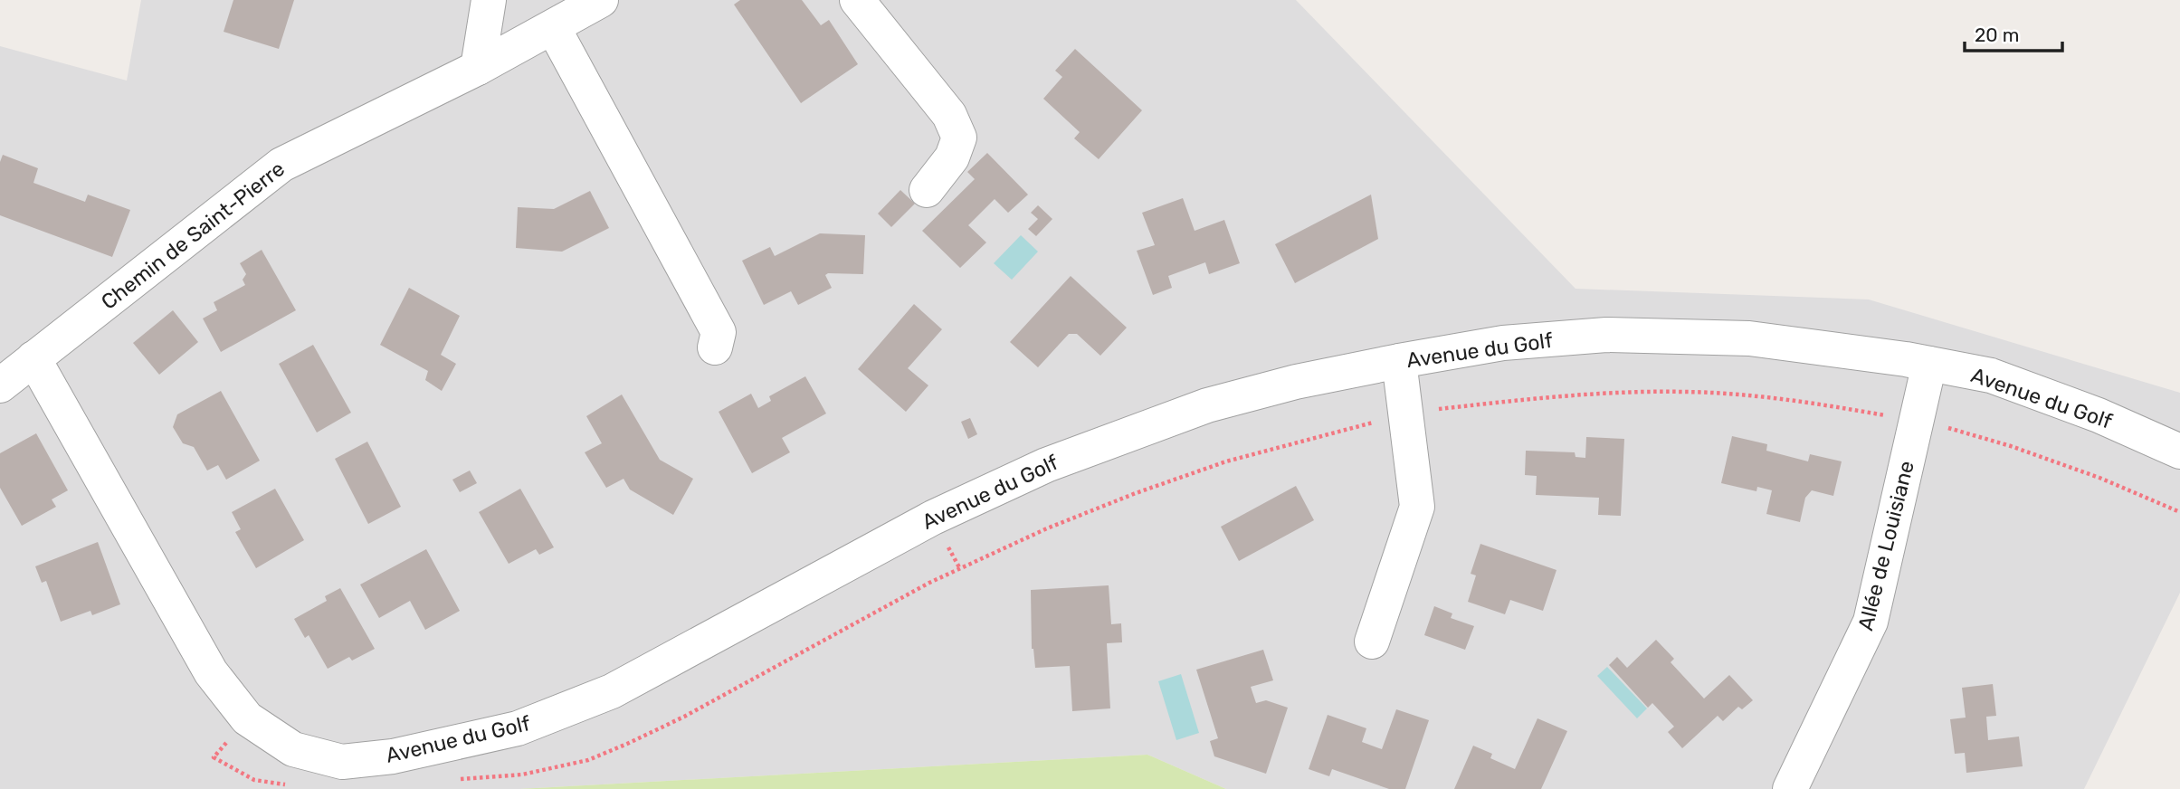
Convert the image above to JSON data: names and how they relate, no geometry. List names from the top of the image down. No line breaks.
{"streets":{"street":["Chemin de Saint-Pierre","Avenue du Golf","Allée de Louisiane"]},"crossings":[["Chemin de Saint-Pierre","Avenue du Golf"],["Avenue du Golf","Allée de Louisiane"]],"scale_bar":"20 m"}
